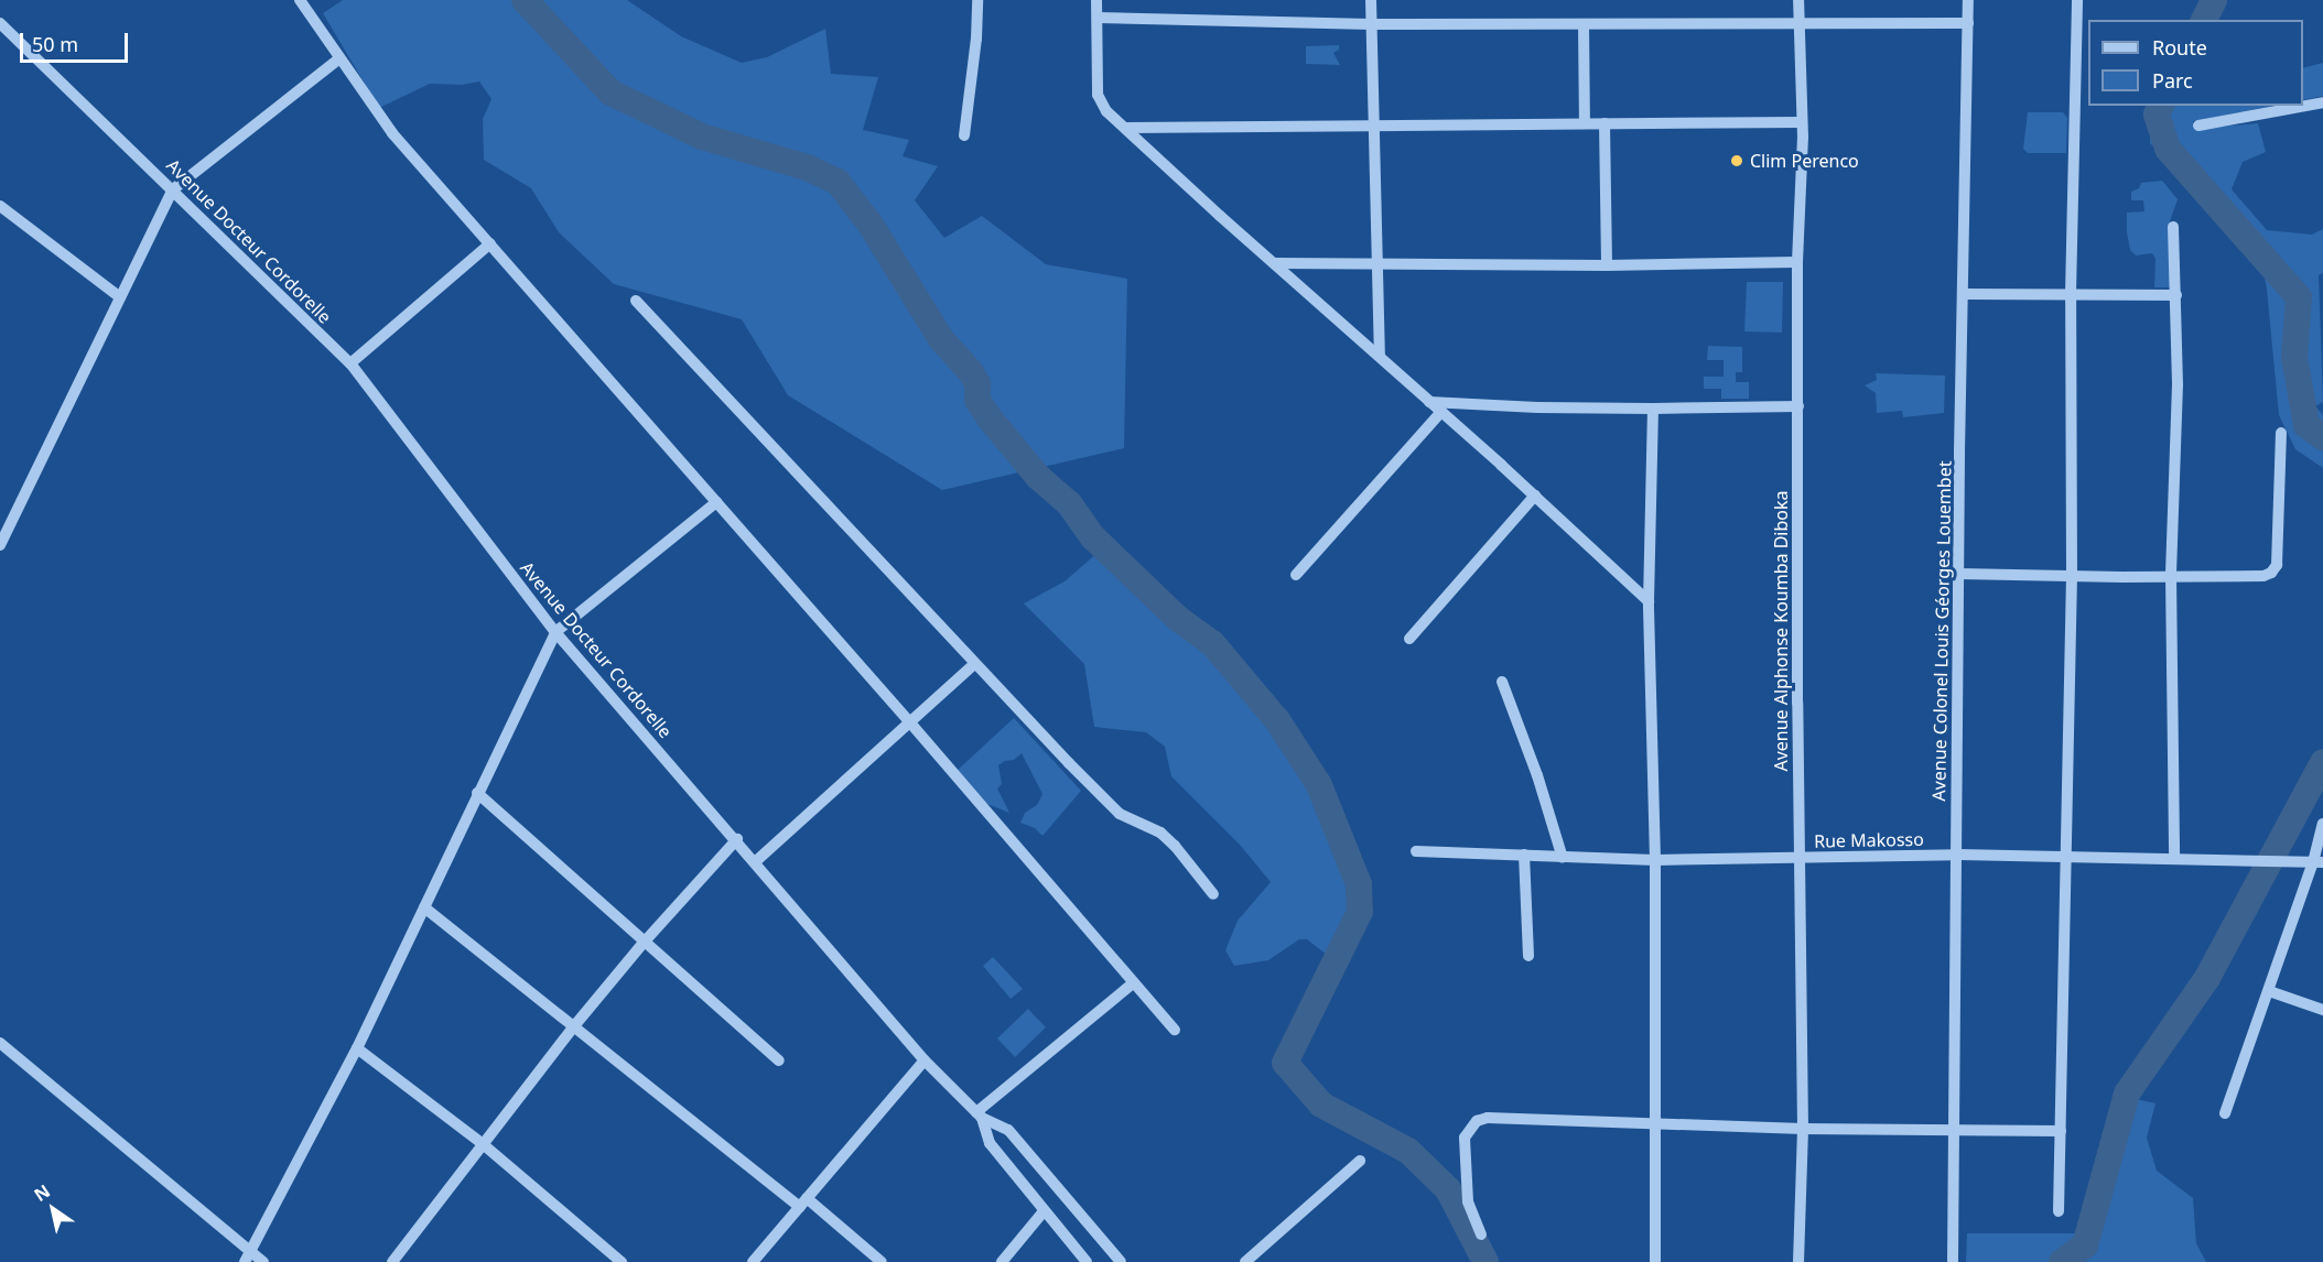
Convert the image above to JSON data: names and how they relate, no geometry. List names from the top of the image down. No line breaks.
{"streets":{"street":["Avenue Docteur Cordorelle","Avenue Alphonse Koumba Diboka","Avenue Colonel Louis Géorges Louembet","Rue Makosso"]},"crossings":[["Avenue Alphonse Koumba Diboka","Rue Makosso"],["Avenue Colonel Louis Géorges Louembet","Rue Makosso"]],"places":["Clim Perenco"],"legend":["Route","Parc"],"scale_bar":"50 m","north":"top left"}
